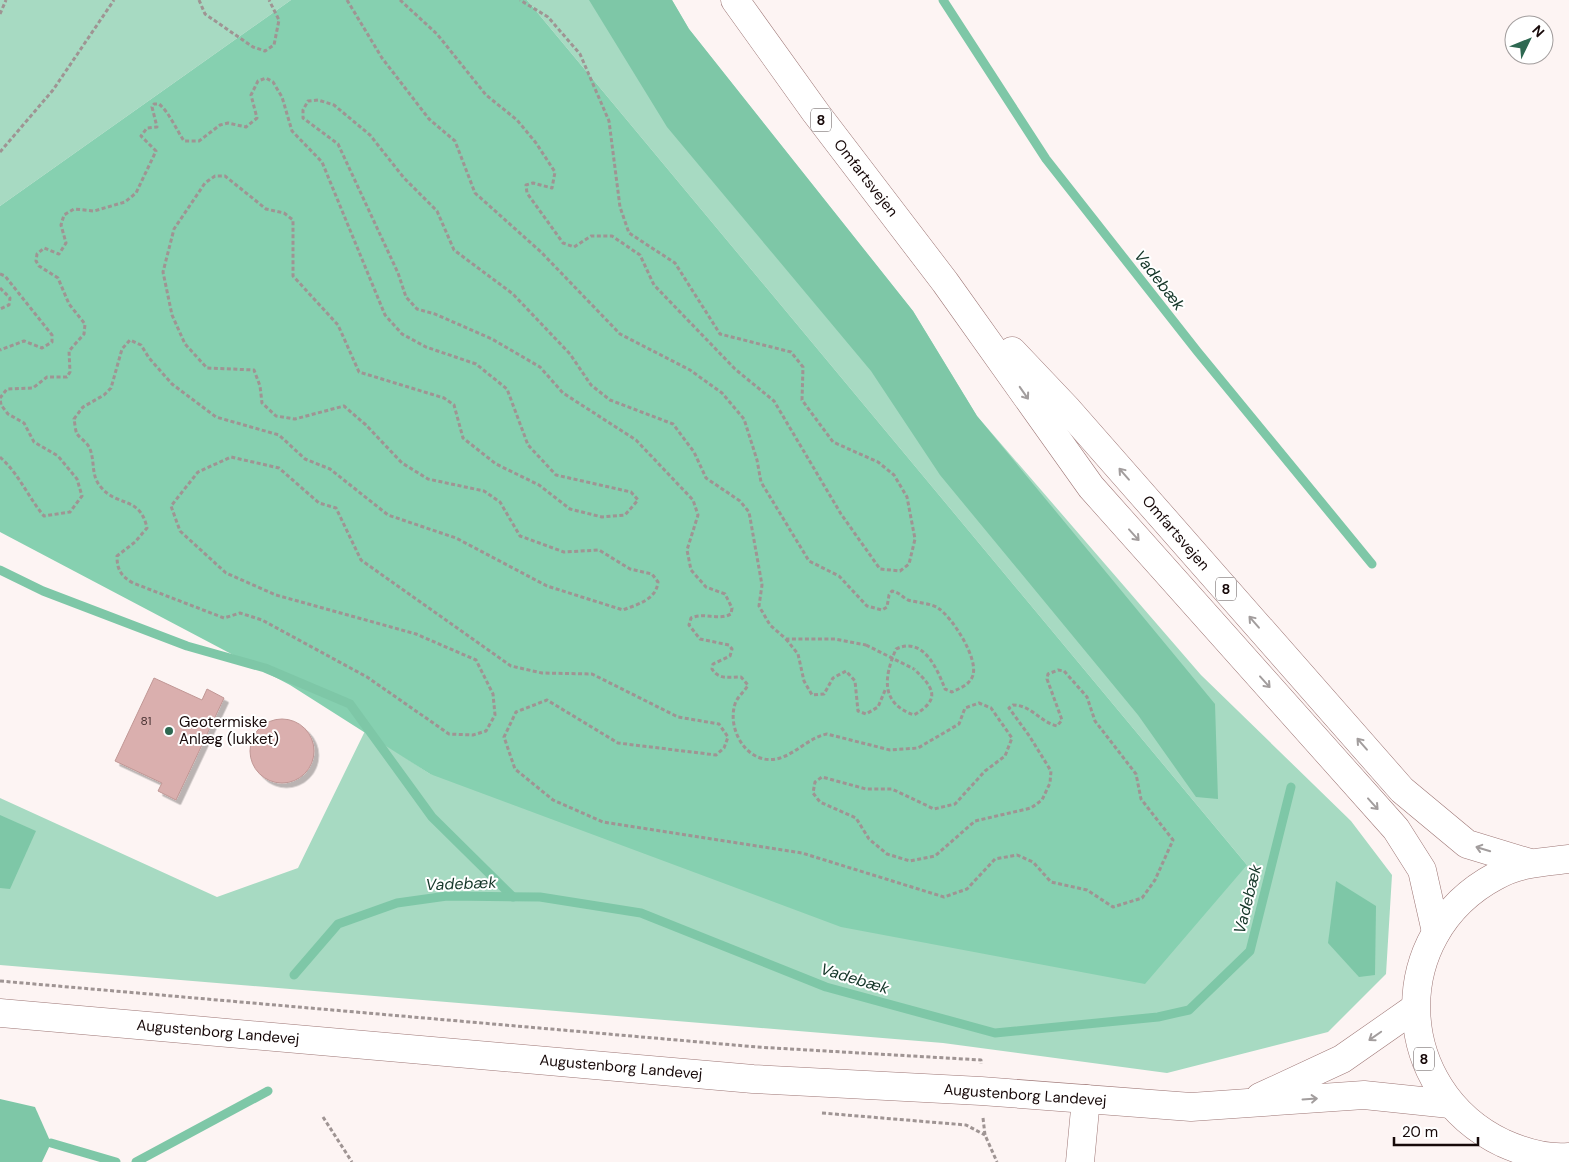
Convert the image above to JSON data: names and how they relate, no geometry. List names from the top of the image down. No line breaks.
{"streets":{"main road":["8","Omfartsvejen","Augustenborg Landevej"]},"crossings":[["8","Omfartsvejen"],["8","Augustenborg Landevej"]],"water":["Vadebæk"],"places":["Geotermiske Anlæg (lukket)"],"house_numbers":["81"],"scale_bar":"20 m","north":"top right"}
